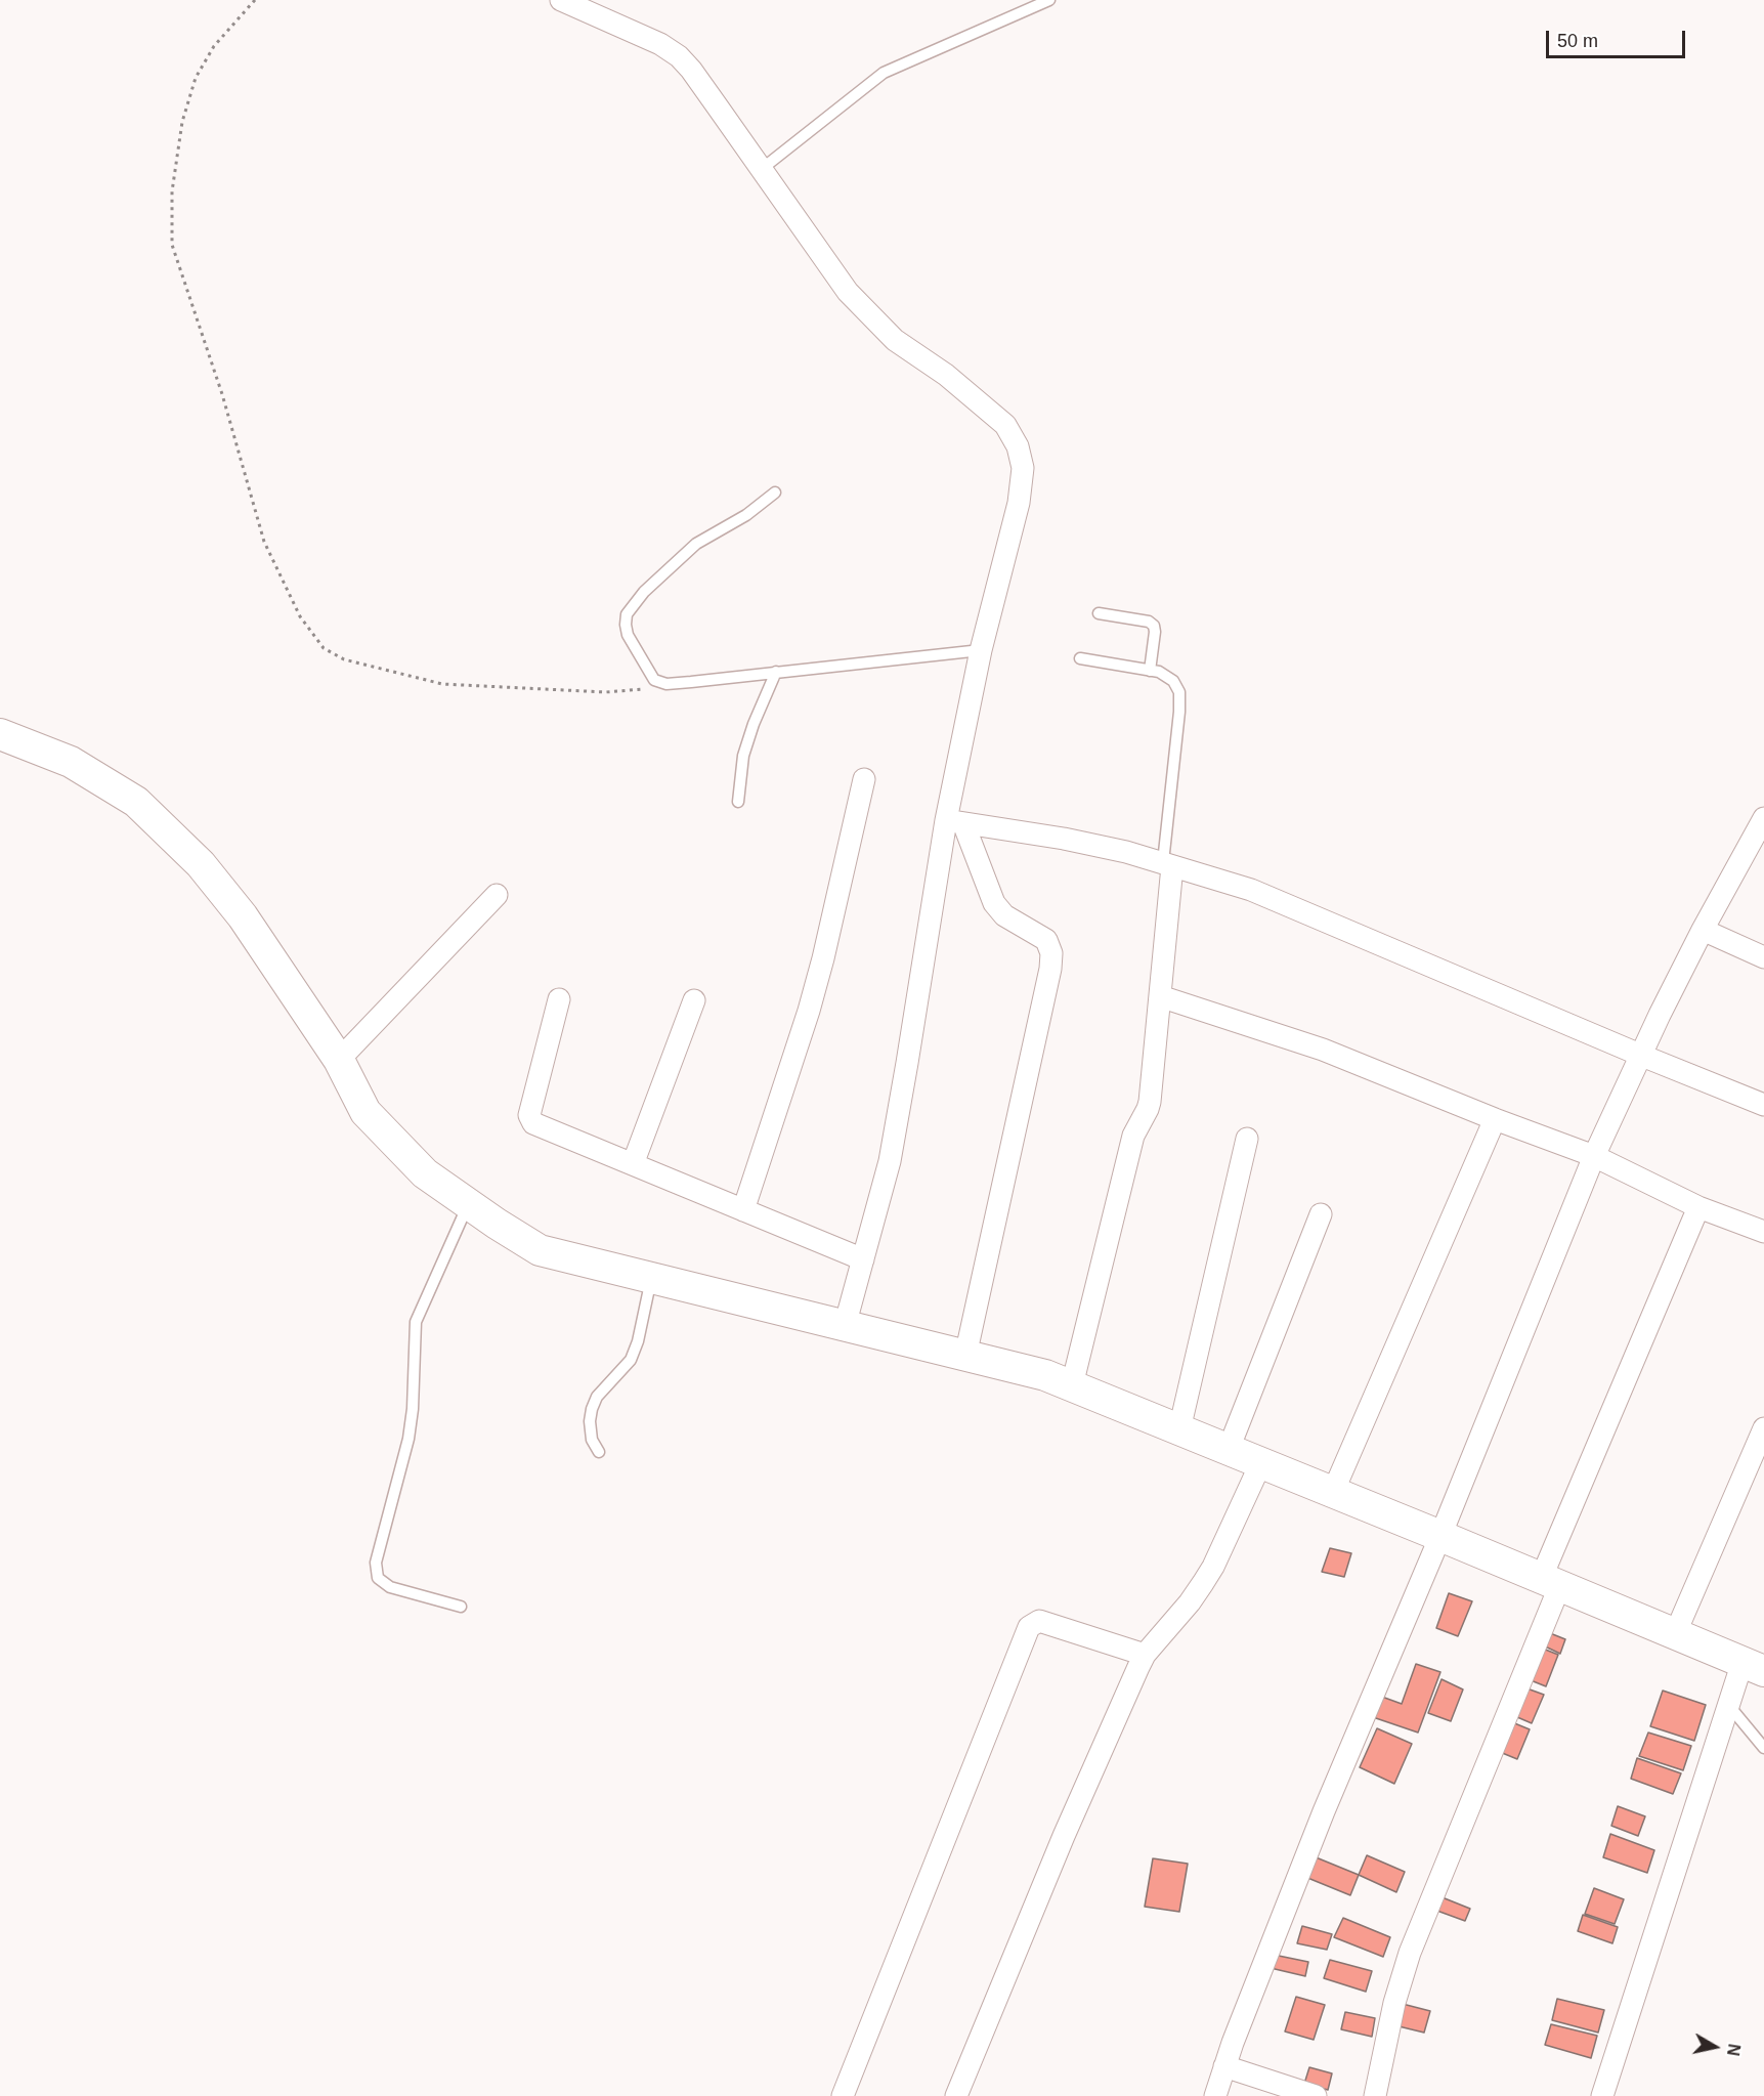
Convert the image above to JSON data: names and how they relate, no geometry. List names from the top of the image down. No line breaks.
{"scale_bar":"50 m","north":"right"}
